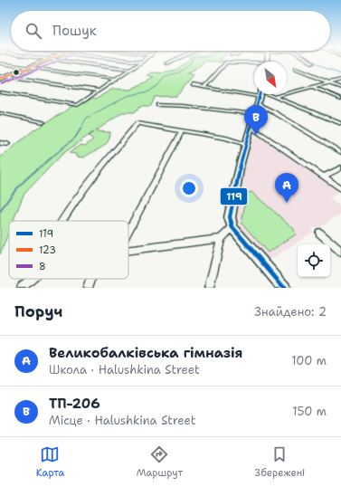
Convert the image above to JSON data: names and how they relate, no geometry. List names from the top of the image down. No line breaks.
{"lines":["transit line 123","transit line 8","transit line 119"],"legend":["119","123","8"],"north":"bottom right","page":{"search":"Пошук","pins":["B","A"],"heading":["Поруч","Знайдено: 2"],"list":[{"mark":"A","name":"Великобалківська гімназія","note":"Школа · Halushkina Street","value":"100 m"},{"mark":"B","name":"ТП-206","note":"Місце · Halushkina Street","value":"150 m"}],"nav":["Карта","Маршрут","Збережені"]}}
